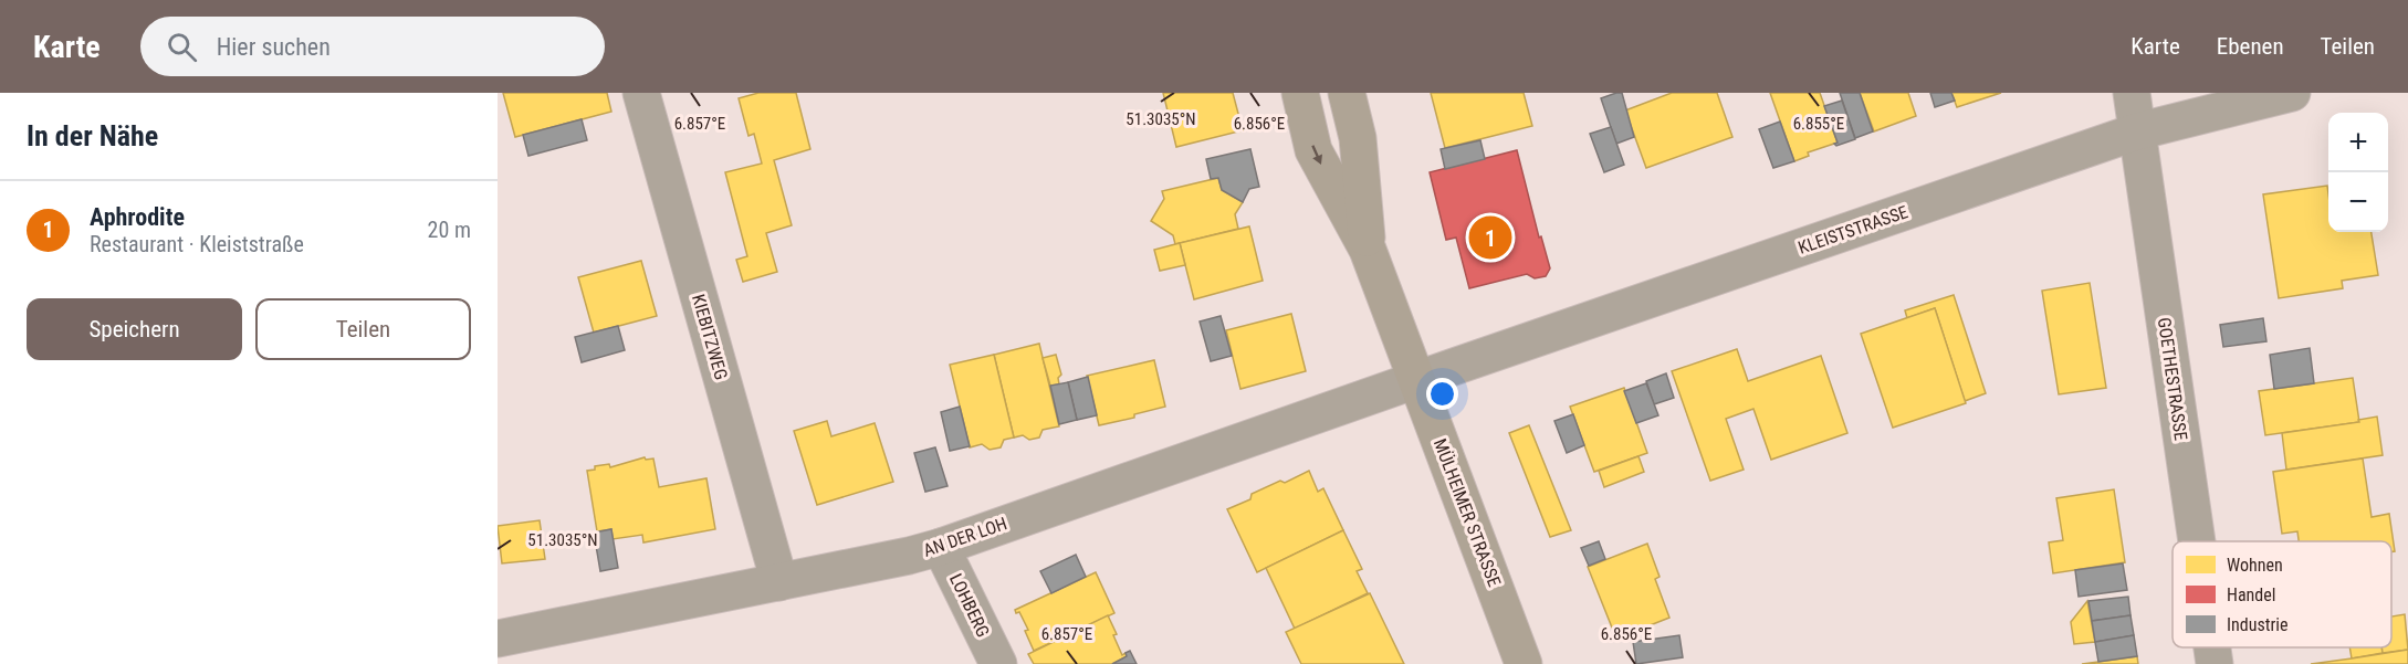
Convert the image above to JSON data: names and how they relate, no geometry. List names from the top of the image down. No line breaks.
{"streets":{"main road":["MÜLHEIMER STRASSE"],"street":["KLEISTSTRASSE","KIEBITZWEG","GOETHESTRASSE","AN DER LOH","LOHBERG"]},"crossings":[["KLEISTSTRASSE","GOETHESTRASSE"],["KLEISTSTRASSE","MÜLHEIMER STRASSE"],["KLEISTSTRASSE","AN DER LOH"],["KIEBITZWEG","AN DER LOH"],["MÜLHEIMER STRASSE","AN DER LOH"],["AN DER LOH","LOHBERG"]],"legend":["Wohnen","Handel","Industrie"],"page":{"header":"Karte","search":"Hier suchen","nav":["Karte","Ebenen","Teilen"],"heading":"In der Nähe","map_buttons":["+","−"],"list":[{"mark":"1","name":"Aphrodite","note":"Restaurant · Kleiststraße","value":"20 m"}],"pins":"1","buttons":["Speichern","Teilen"]},"coordinates":["51.3035°N","6.857°E","6.856°E","6.855°E"]}
